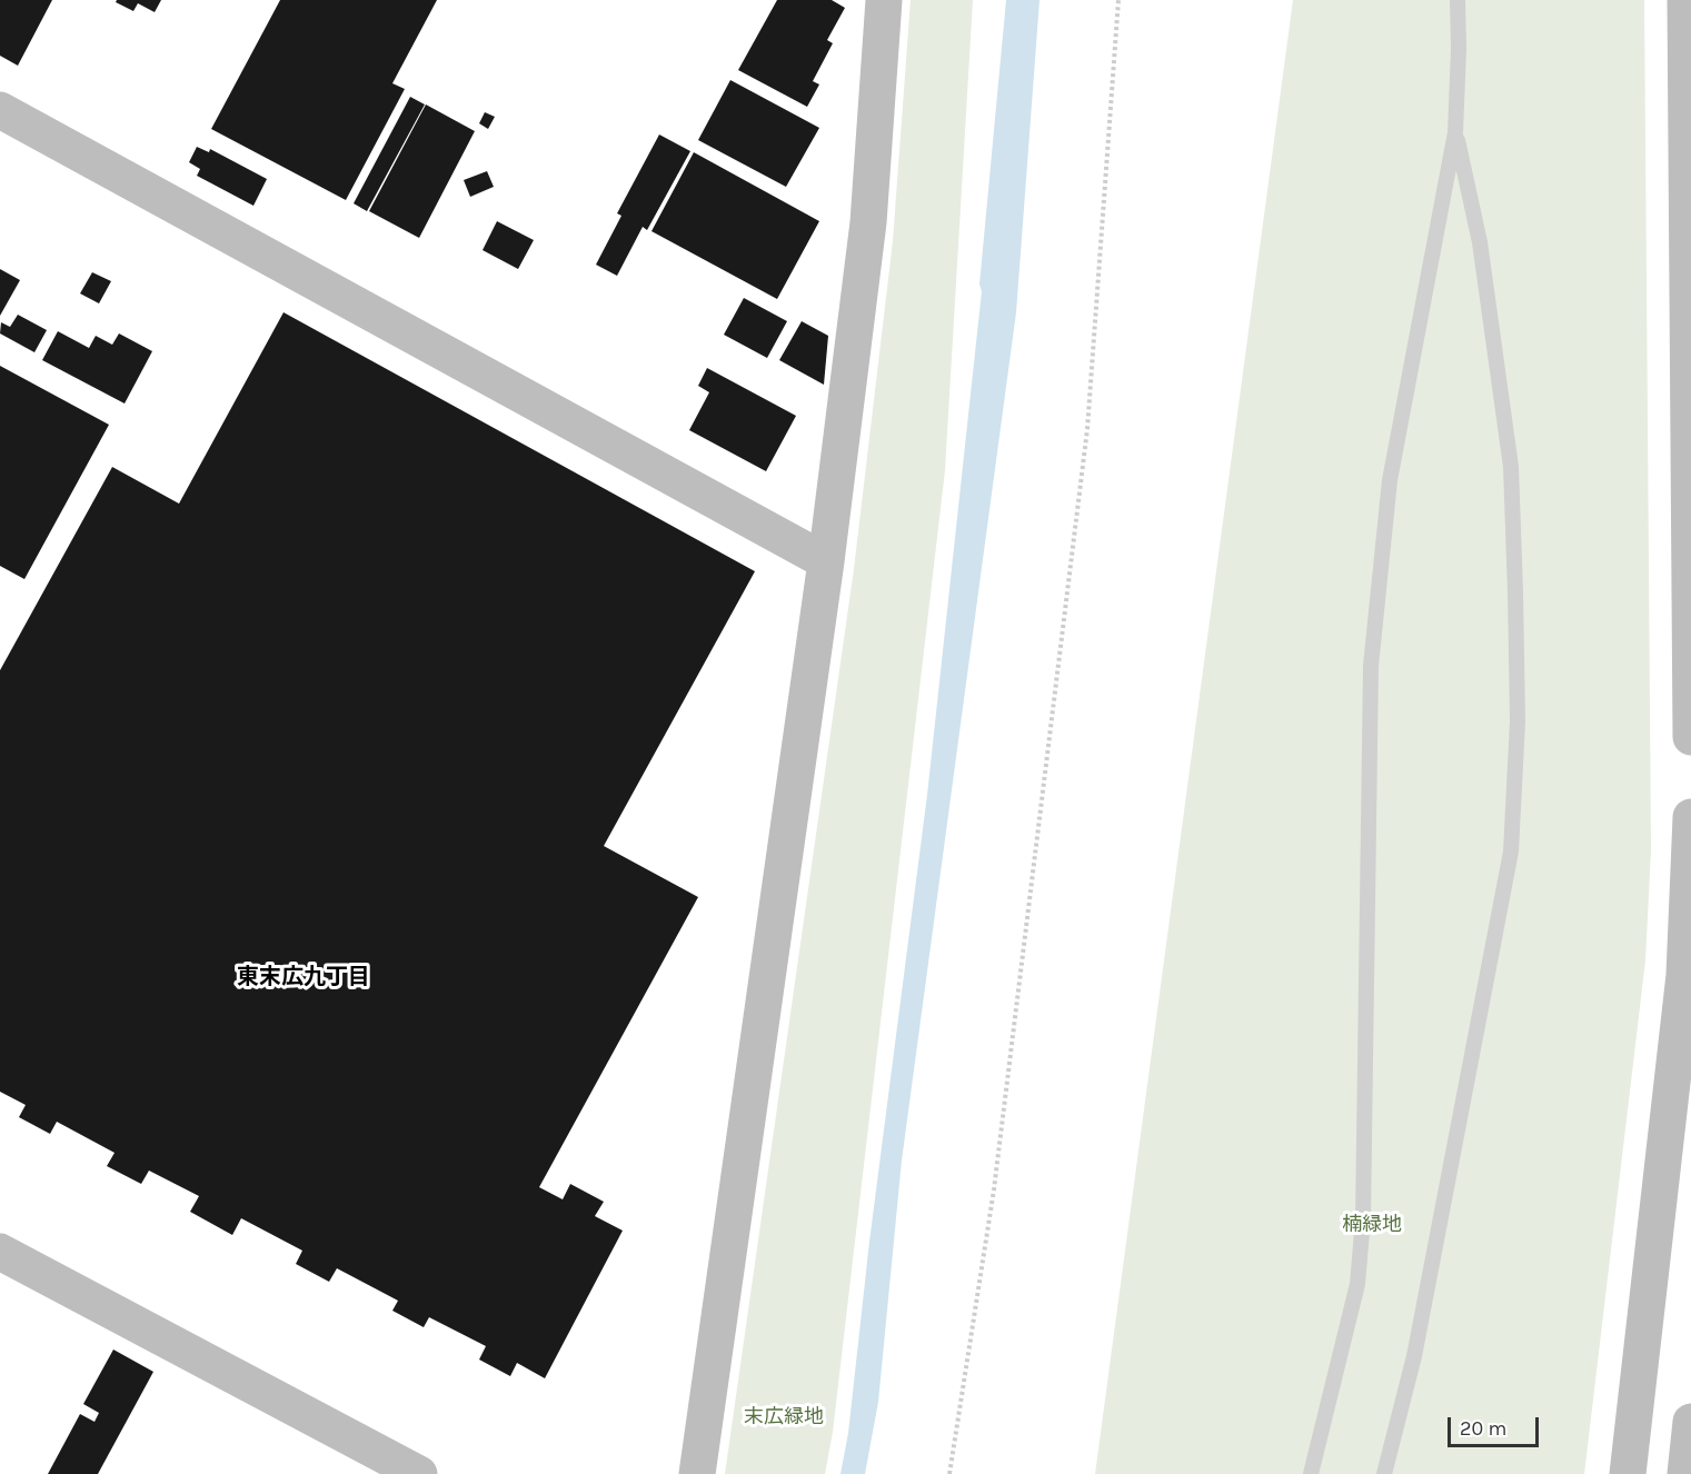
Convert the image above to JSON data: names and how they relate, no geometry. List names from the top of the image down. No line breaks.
{"districts":["東末広九丁目"],"parks":["楠緑地","末広緑地"],"scale_bar":"20 m"}
